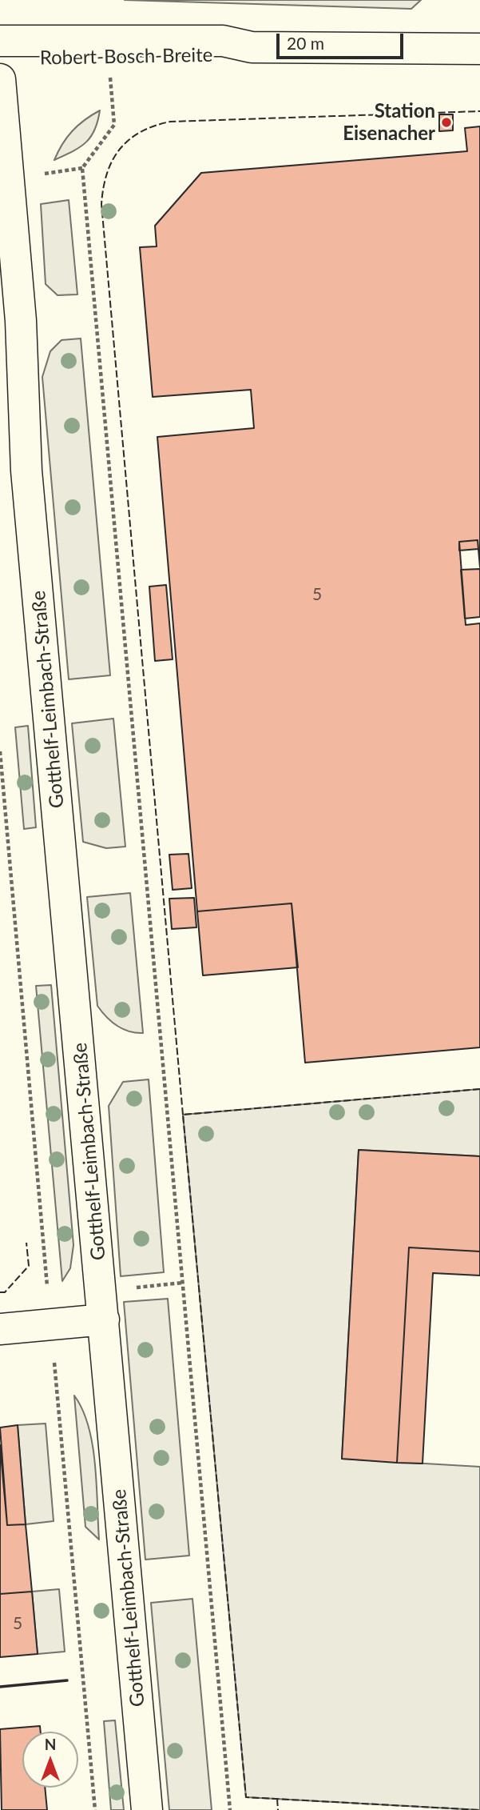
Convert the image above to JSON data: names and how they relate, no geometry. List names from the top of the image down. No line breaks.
{"streets":{"street":["Robert-Bosch-Breite","Gotthelf-Leimbach-Straße"]},"places":["Station Eisenacher"],"house_numbers":["5","5"],"scale_bar":"20 m","north":"top"}
